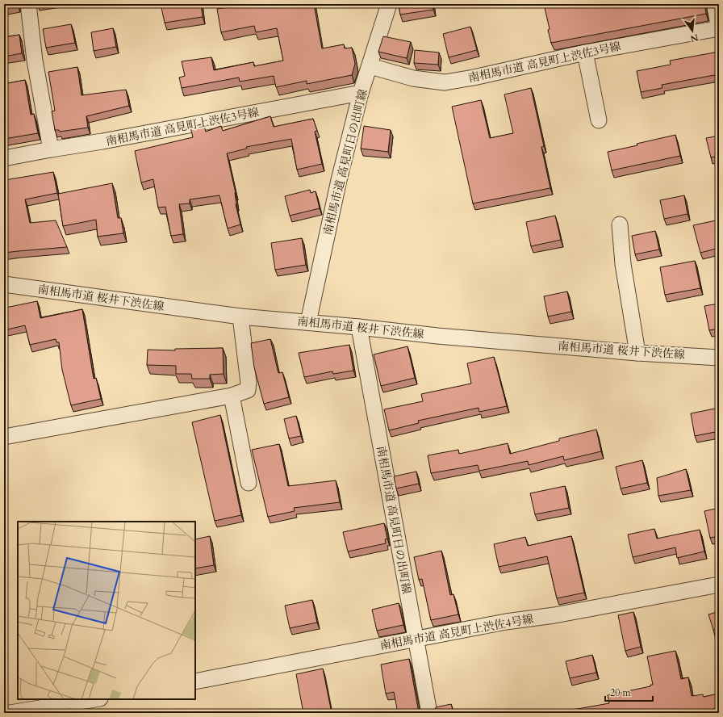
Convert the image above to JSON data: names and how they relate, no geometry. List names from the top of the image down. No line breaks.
{"streets":{"street":["南相馬市道 高見町上渋佐3号線","南相馬市道 高見町日の出町線","南相馬市道 桜井下渋佐線","南相馬市道 高見町上渋佐4号線"]},"crossings":[["南相馬市道 高見町上渋佐3号線","南相馬市道 高見町日の出町線"],["南相馬市道 高見町日の出町線","南相馬市道 桜井下渋佐線"],["南相馬市道 高見町日の出町線","南相馬市道 高見町上渋佐4号線"]],"scale_bar":"20 m","north":"bottom"}
